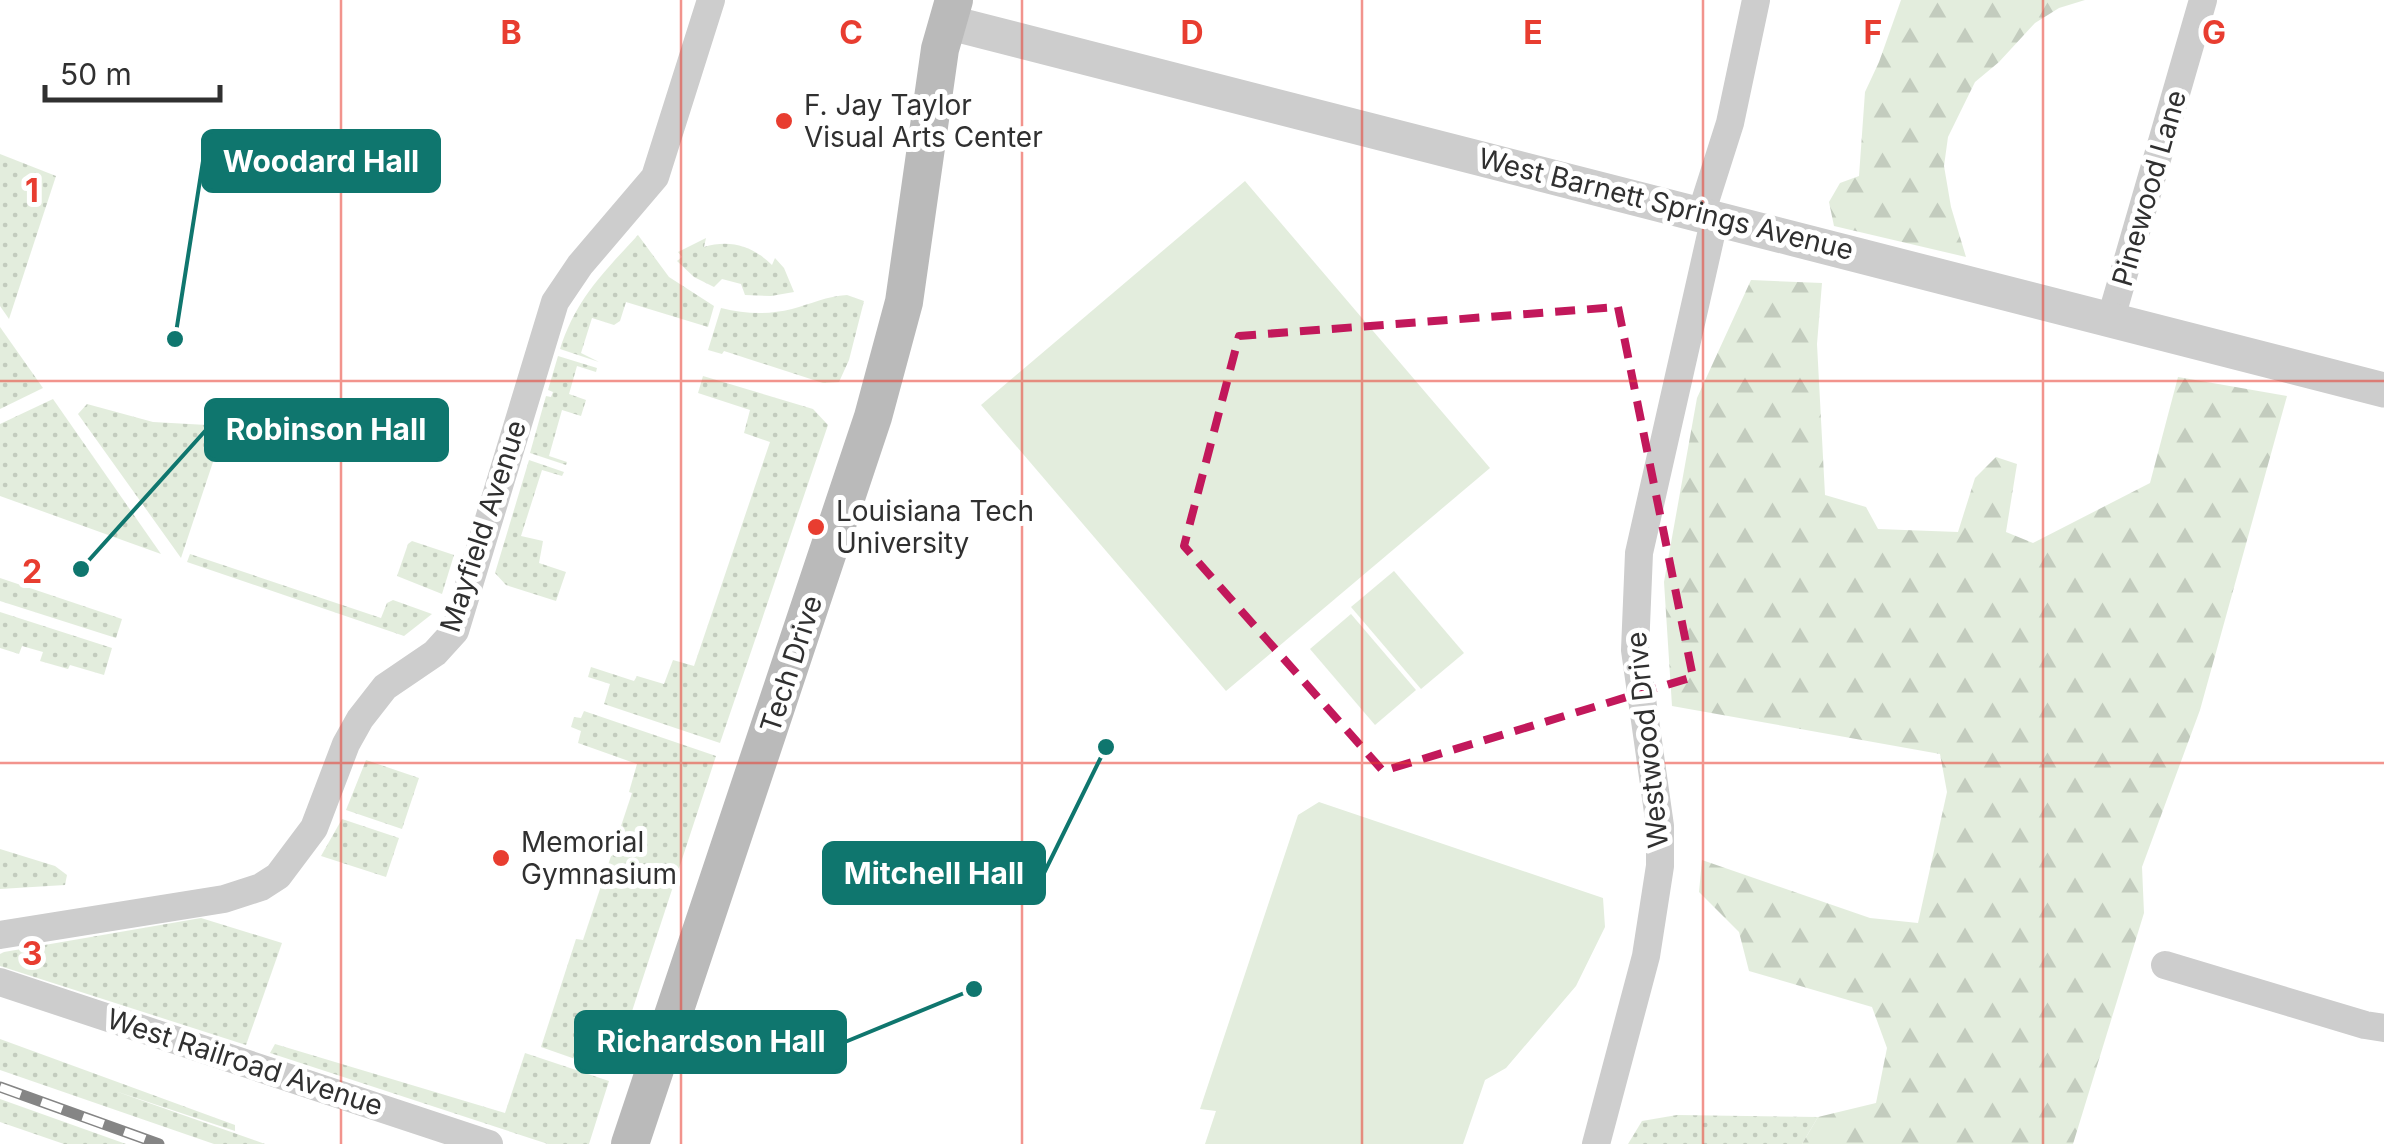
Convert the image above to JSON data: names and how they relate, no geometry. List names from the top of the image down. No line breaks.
{"streets":{"main road":["Tech Drive"],"street":["Pinewood Lane","West Barnett Springs Avenue","Mayfield Avenue","Westwood Drive","West Railroad Avenue"]},"crossings":[["Pinewood Lane","West Barnett Springs Avenue"],["West Barnett Springs Avenue","Tech Drive"],["West Barnett Springs Avenue","Westwood Drive"]],"places":["F. Jay Taylor Visual Arts Center","Woodard Hall","Louisiana Tech University","Robinson Hall","Mitchell Hall","Memorial Gymnasium","Richardson Hall"],"scale_bar":"50 m","grid":{"columns":["B","C","D","E","F","G"],"rows":["1","2","3"]}}
